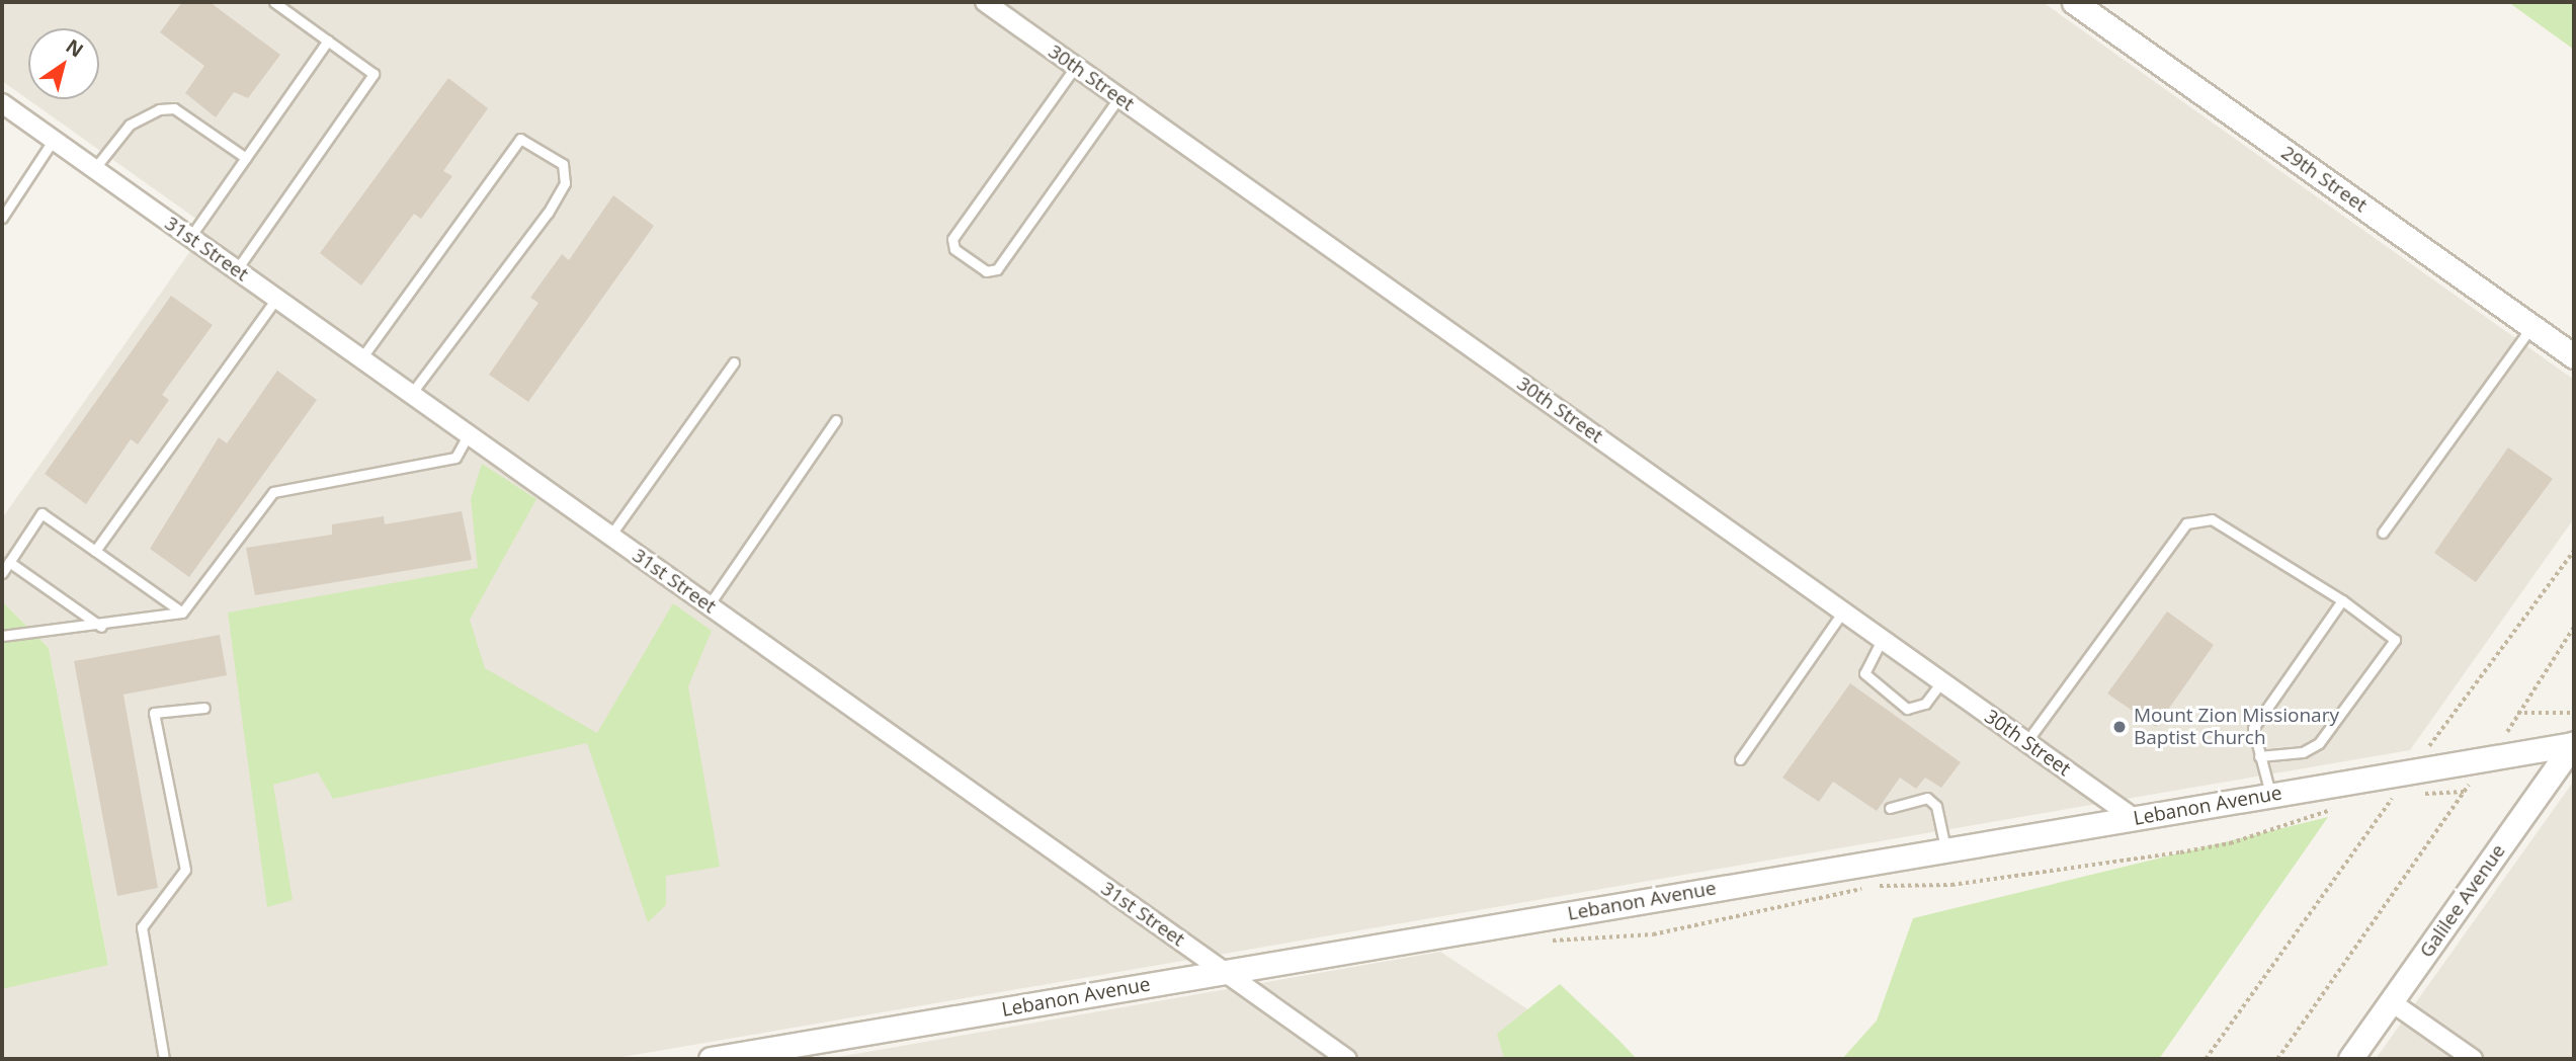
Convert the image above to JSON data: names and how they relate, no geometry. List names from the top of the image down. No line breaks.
{"streets":{"street":["30th Street","29th Street","31st Street","Lebanon Avenue","Galilee Avenue"]},"crossings":[["30th Street","Lebanon Avenue"],["31st Street","Lebanon Avenue"],["Lebanon Avenue","Galilee Avenue"]],"places":["Mount Zion Missionary Baptist Church"],"north":"top right"}
